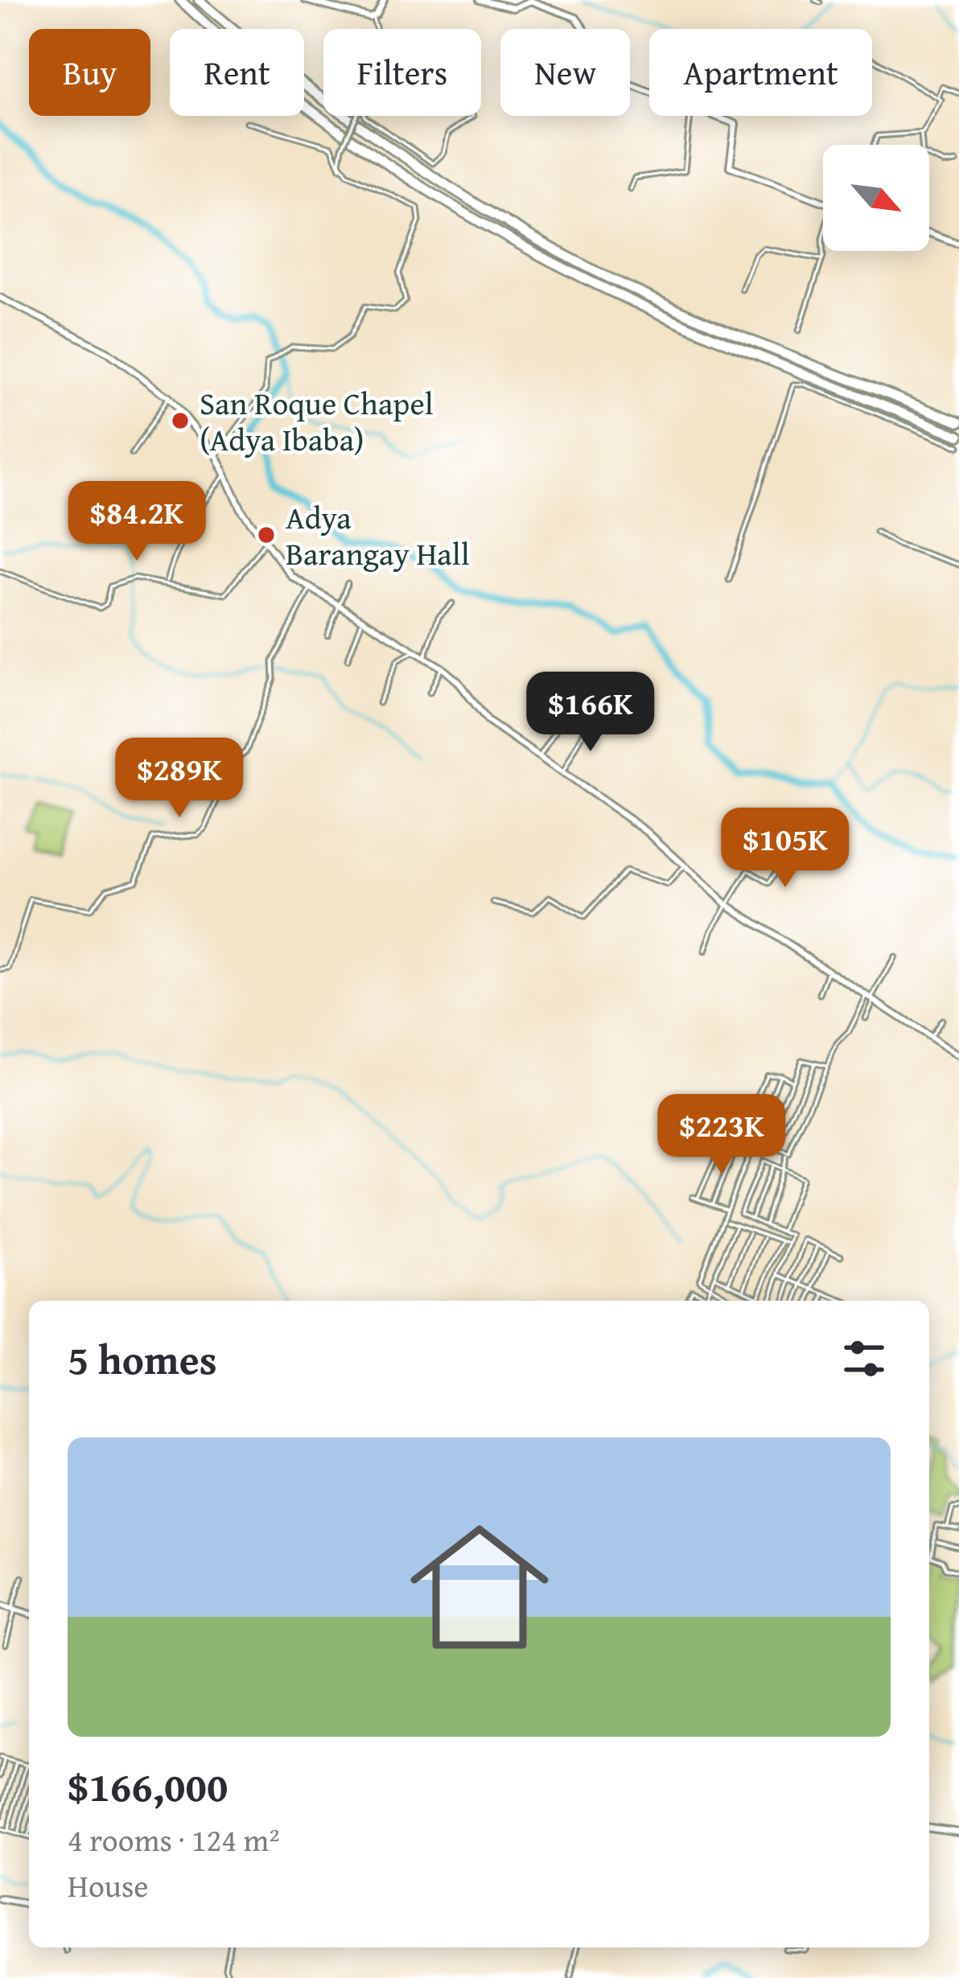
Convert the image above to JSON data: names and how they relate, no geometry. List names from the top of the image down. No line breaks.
{"places":["San Roque Chapel (Adya Ibaba)","Adya Barangay Hall"],"north":"bottom right","page":{"chip":["Buy","Rent","Filters","New","Apartment"],"price":["$84.2K","$166K","$289K","$105K","$223K"],"heading":"5 homes","list":[{"name":"$166,000","note":"4 rooms · 124 m² · House"}]}}
